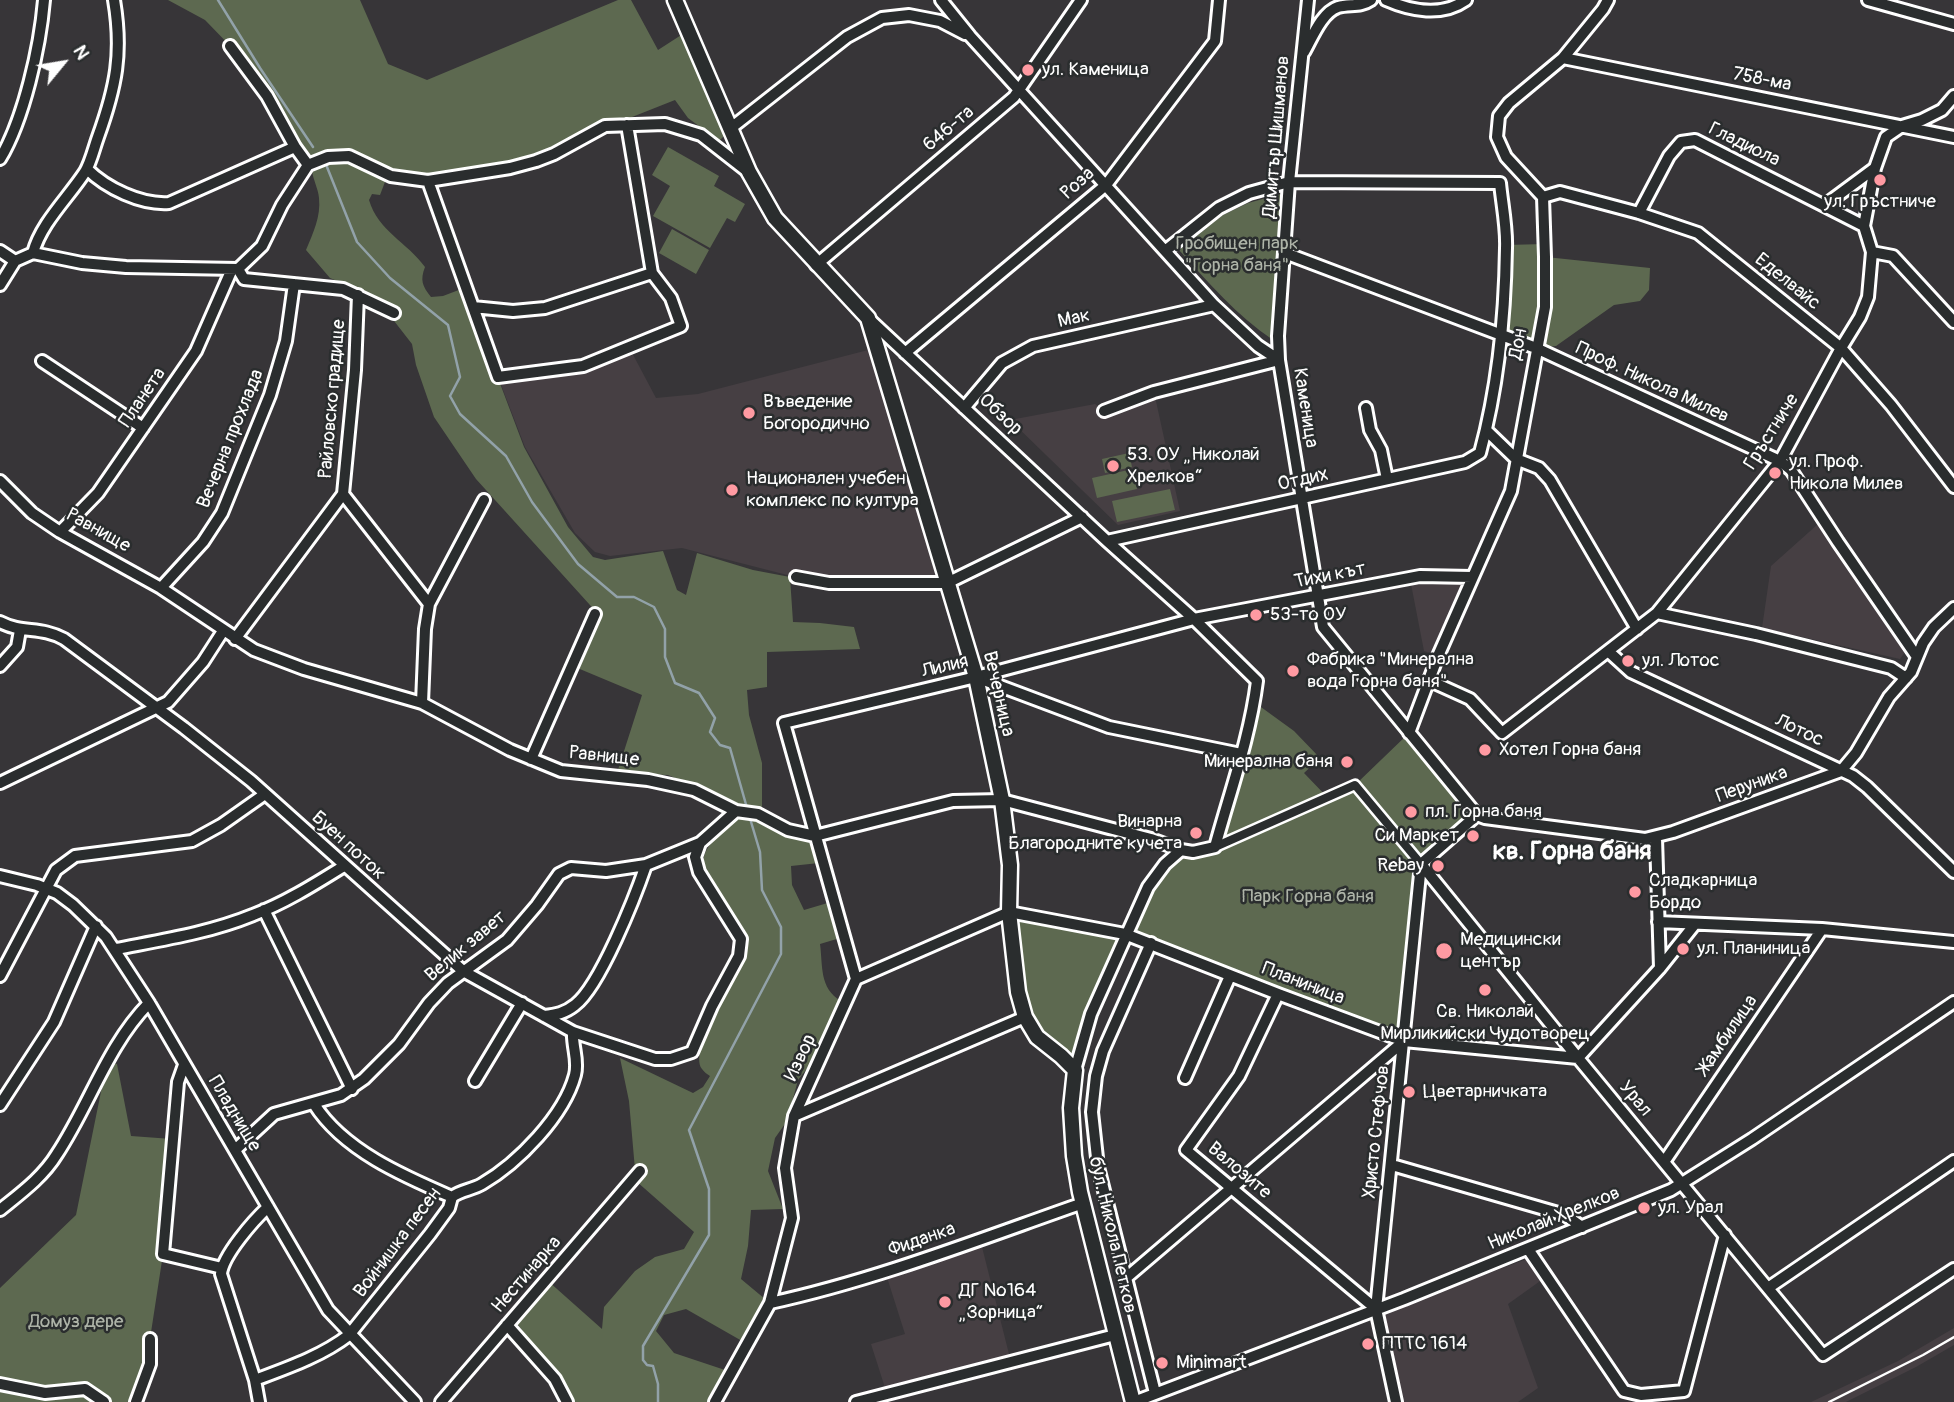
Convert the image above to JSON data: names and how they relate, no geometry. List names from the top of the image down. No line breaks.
{"streets":{"street":["758-ма","646-та","Димитър Шишманов","Гладиола","Роза","Еделвайс","Мак","Дон","Проф. Никола Милев","Планета","Райловско градище","Каменица","Обзор","Гръстниче","Вечерна прохлада","Отдих","Равнище","Тихи кът","Лилия","Вечерница","Лотос","Перуника","Буен поток","Велик завет","Планиница","Жамбилица","Извор","Урал","Пладнище","Христо Стефчов","Валозите","Николай Хрелков","бул. Никола Петков","Фиданка","Войнишка песен","Нестинарка"]},"crossings":[["758-ма","Гръстниче"],["646-та","Каменица"],["646-та","Обзор"],["Димитър Шишманов","Дон"],["Димитър Шишманов","Проф. Никола Милев"],["Димитър Шишманов","Каменица"],["Гладиола","Еделвайс"],["Гладиола","Гръстниче"],["Роза","Каменица"],["Роза","Обзор"],["Еделвайс","Дон"],["Еделвайс","Гръстниче"],["Мак","Каменица"],["Мак","Обзор"],["Дон","Проф. Никола Милев"],["Дон","Каменица"],["Дон","Гръстниче"],["Дон","Отдих"],["Дон","Тихи кът"],["Проф. Никола Милев","Гръстниче"],["Планета","Равнище"],["Райловско градище","Равнище"],["Каменица","Отдих"],["Каменица","Тихи кът"],["Каменица","Перуника"],["Обзор","Отдих"],["Обзор","Равнище"],["Обзор","Тихи кът"],["Обзор","Лилия"],["Обзор","Вечерница"],["Гръстниче","Лотос"],["Вечерна прохлада","Равнище"],["Равнище","Лилия"],["Равнище","Вечерница"],["Равнище","Велик завет"],["Равнище","бул. Никола Петков"],["Тихи кът","Лилия"],["Лилия","Вечерница"],["Вечерница","Планиница"],["Вечерница","бул. Никола Петков"],["Лотос","Перуника"],["Буен поток","Велик завет"],["Буен поток","Войнишка песен"],["Велик завет","Пладнище"],["Планиница","Урал"],["Планиница","Христо Стефчов"],["Планиница","Валозите"],["Планиница","бул. Никола Петков"],["Жамбилица","Урал"],["Извор","Фиданка"],["Урал","Христо Стефчов"],["Урал","Николай Хрелков"],["Пладнище","Войнишка песен"],["Христо Стефчов","Валозите"],["Христо Стефчов","Николай Хрелков"],["Валозите","Николай Хрелков"],["Николай Хрелков","бул. Никола Петков"],["бул. Никола Петков","Фиданка"]],"districts":["кв. Горна баня"],"parks":["Гробищен парк \"Горна баня\"","Парк Горна баня","Домуз дере"],"places":["ул. Каменица","ул. Гръстниче","Въведение Богородично","53. ОУ „Николай Хрелков“","ул. Проф. Никола Милев","Национален учебен комплекс по култура","53-то ОУ","ул. Лотос","Фабрика \"Минерална вода Горна баня\"","Хотел Горна баня","Минерална баня","пл. Горна баня","Винарна Благородните кучета","Си Маркет","Rebay","Сладкарница Бордо","ул. Планиница","Медицински център","Св. Николай Мирликийски Чудотворец","Цветарничката","ул. Урал","ДГ №164 „Зорница“","ПТТС 1614","Minimart"],"north":"top right"}
